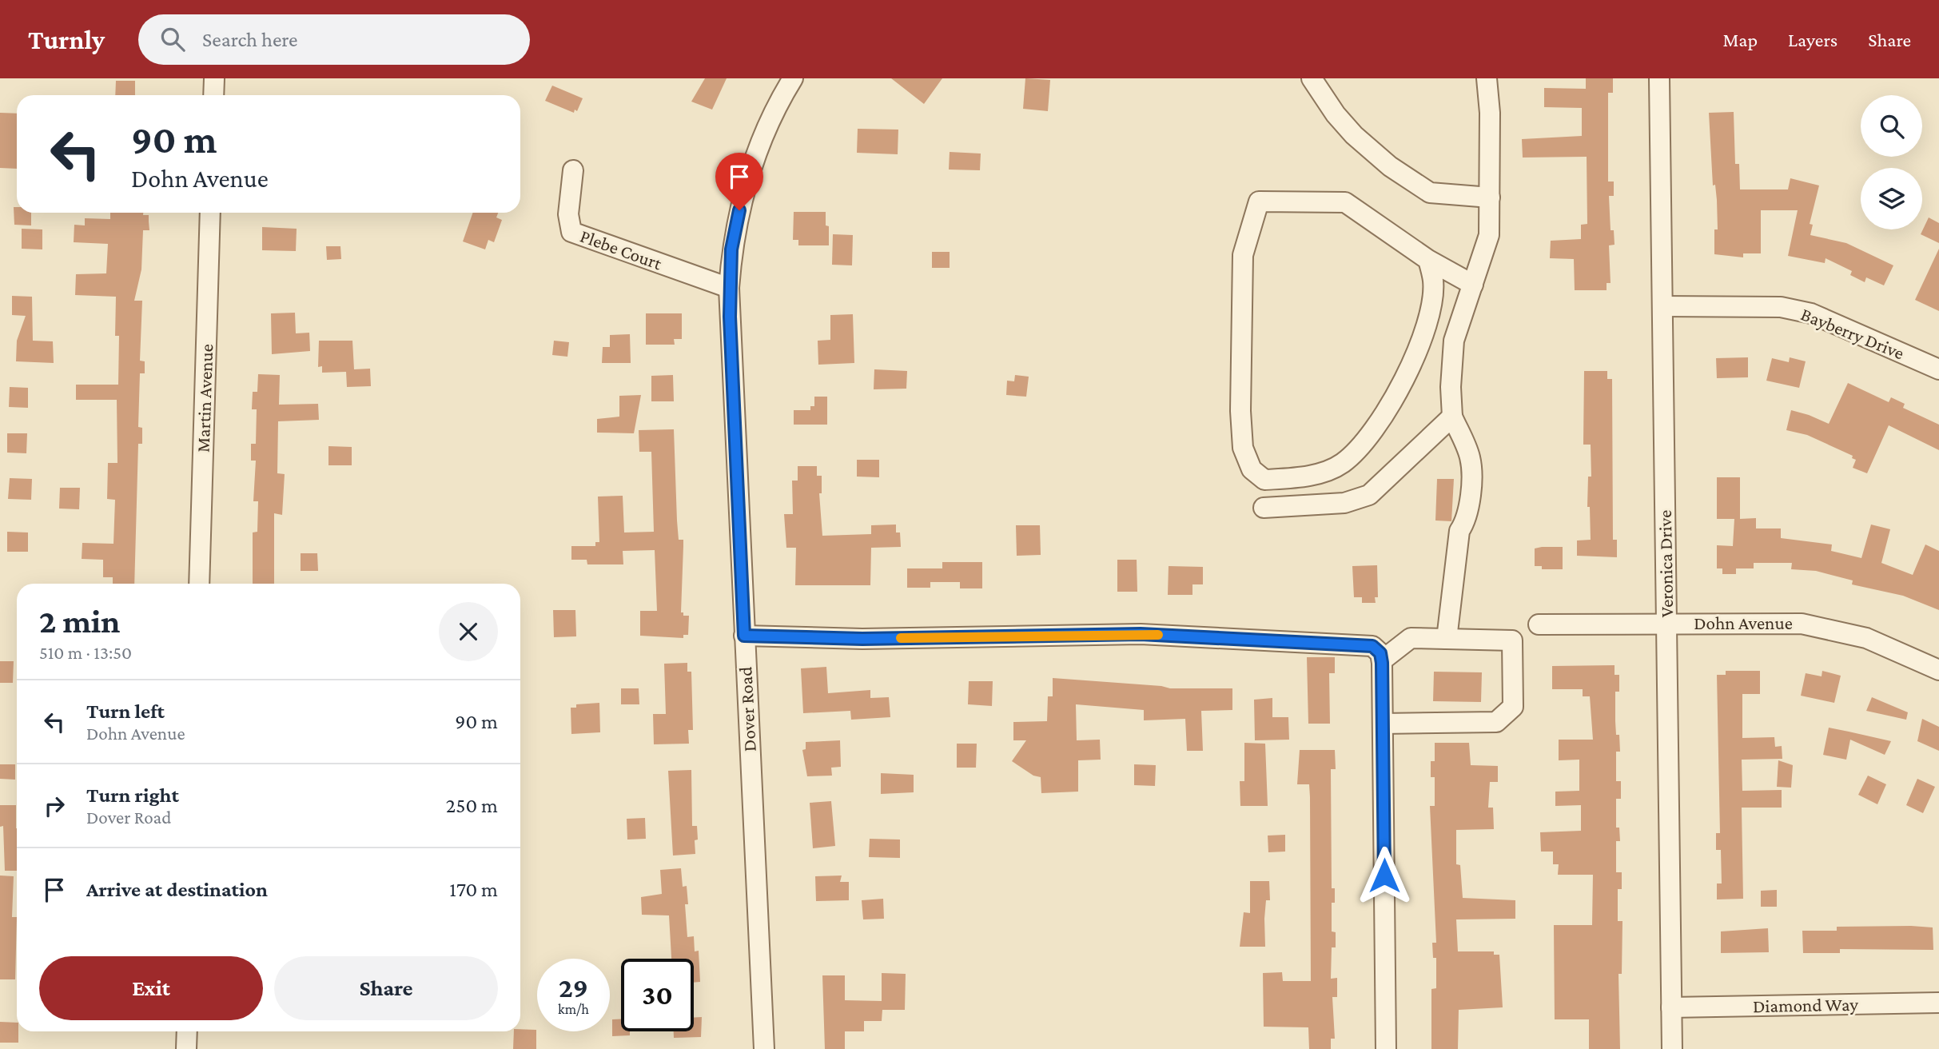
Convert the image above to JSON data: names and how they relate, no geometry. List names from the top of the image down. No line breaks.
{"streets":{"street":["Plebe Court","Bayberry Drive","Martin Avenue","Veronica Drive","Dohn Avenue","Dover Road","Diamond Way"]},"crossings":[["Plebe Court","Dover Road"],["Bayberry Drive","Veronica Drive"],["Veronica Drive","Dohn Avenue"],["Veronica Drive","Diamond Way"]],"page":{"header":"Turnly","search":"Search here","nav":["Map","Layers","Share"],"turn":["90 m","Dohn Avenue"],"heading":["2 min","510 m · 13:50"],"list":[{"name":"Turn left","note":"Dohn Avenue","value":"90 m"},{"name":"Turn right","note":"Dover Road","value":"250 m"},{"name":"Arrive at destination","value":"170 m"}],"buttons":["Exit","Share"],"speed":"29 km/h","limit":"30"}}
